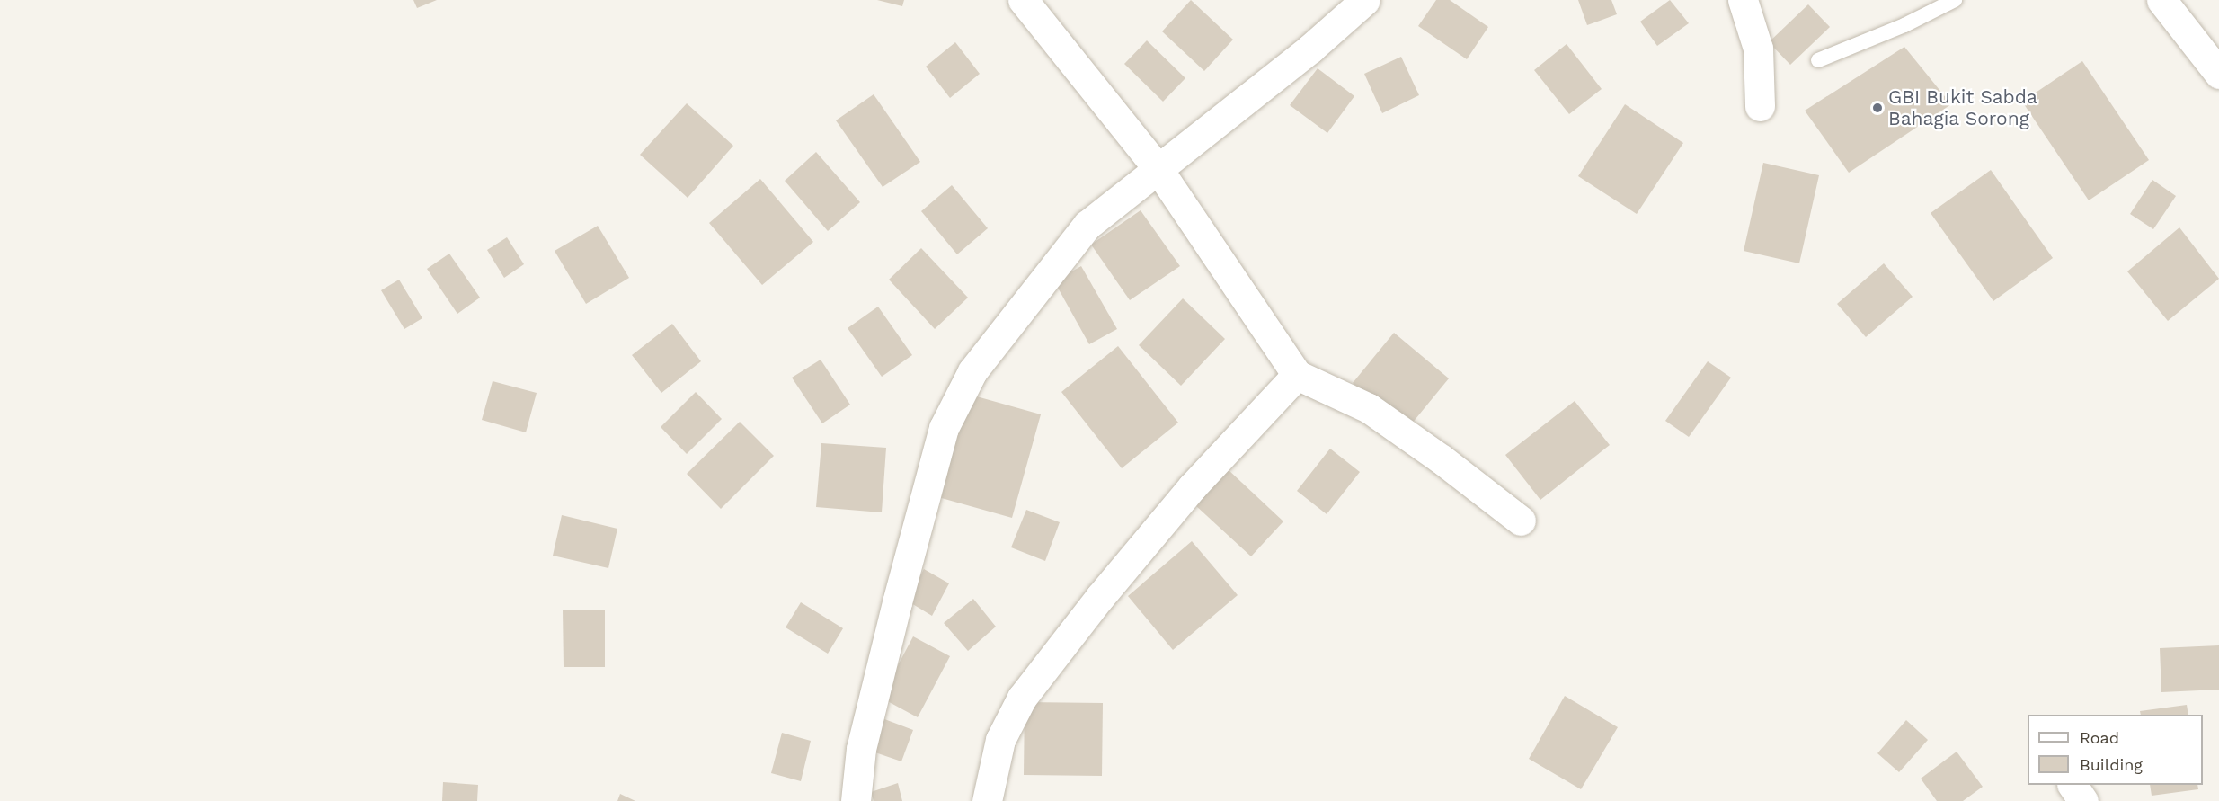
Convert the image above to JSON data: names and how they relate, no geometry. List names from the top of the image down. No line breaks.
{"places":["GBI Bukit Sabda Bahagia Sorong"],"legend":["Road","Building"]}
